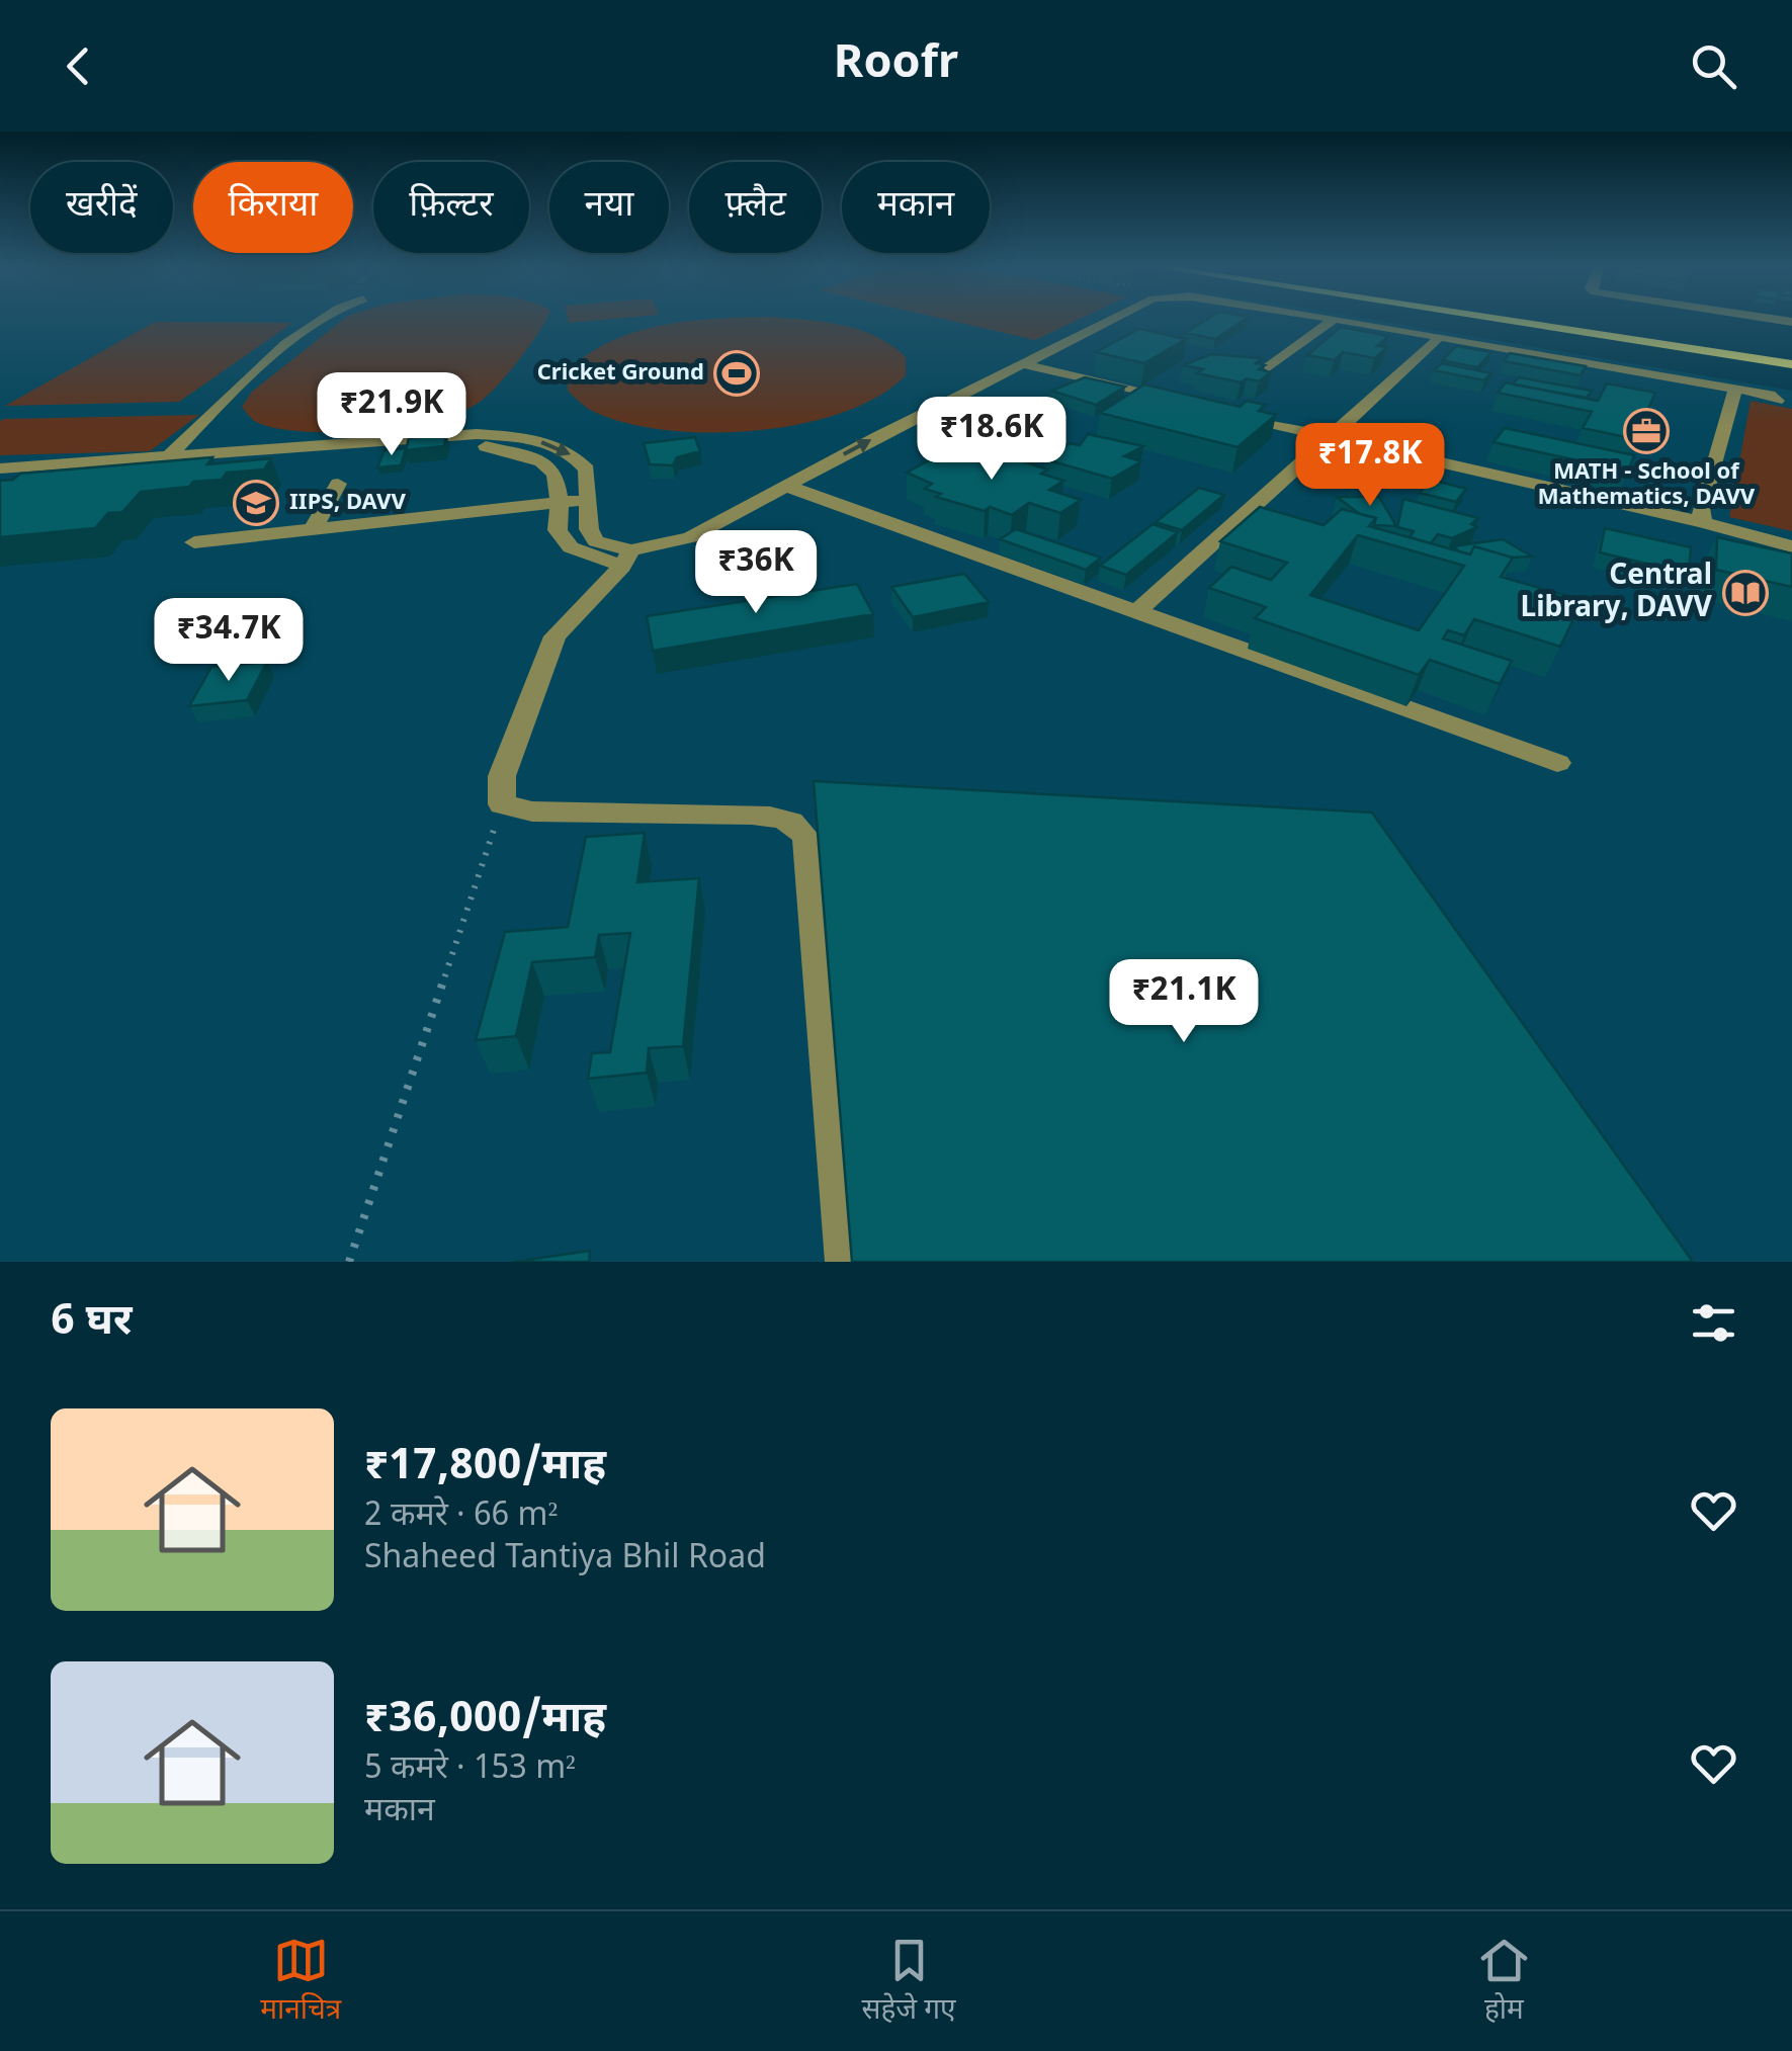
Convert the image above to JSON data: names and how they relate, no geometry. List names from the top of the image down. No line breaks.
{"places":{"sports":["Cricket Ground"],"office":["MATH - School of Mathematics, DAVV"],"school or university":["IIPS, DAVV"],"library":["Central Library, DAVV"]},"page":{"header":"Roofr","chip":["खरीदें","किराया","फ़िल्टर","नया","फ़्लैट","मकान"],"price":["₹21.9K","₹18.6K","₹17.8K","₹36K","₹34.7K","₹21.1K"],"heading":"6 घर","list":[{"name":"₹17,800/माह","note":"2 कमरे · 66 m² · Shaheed Tantiya Bhil Road"},{"name":"₹36,000/माह","note":"5 कमरे · 153 m² · मकान"}],"tabs":["मानचित्र","सहेजे गए","होम"]}}
